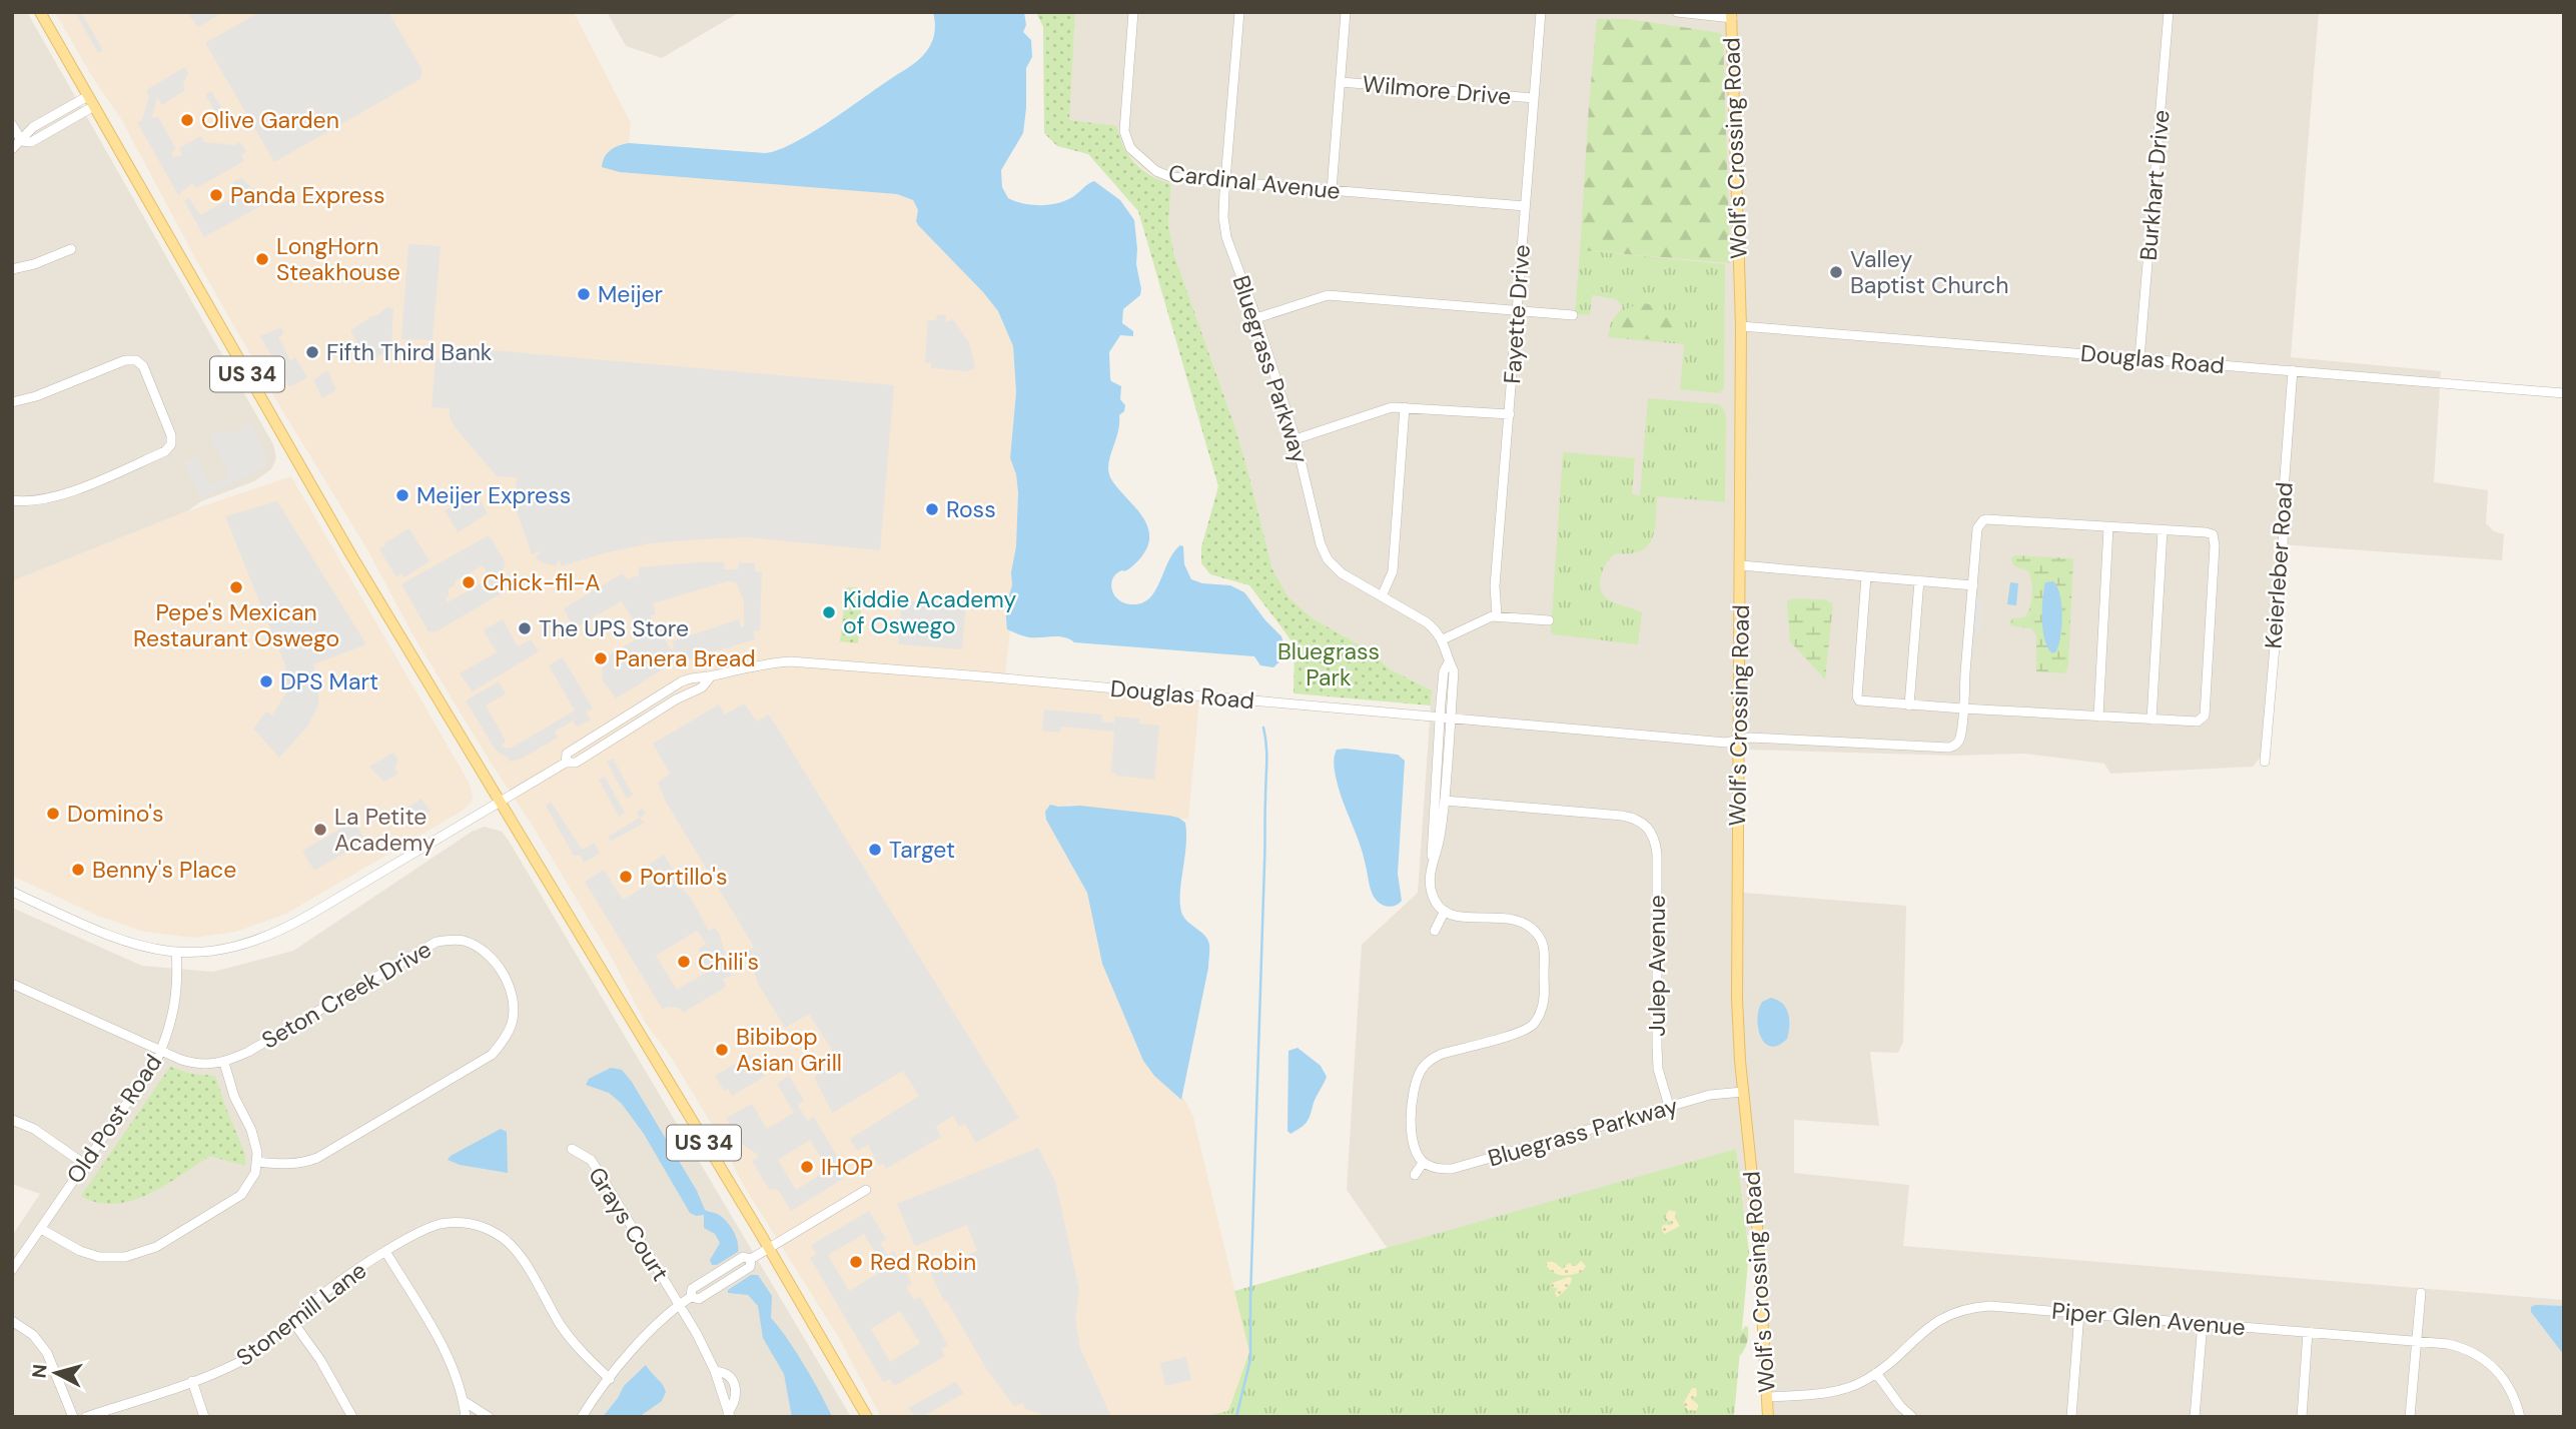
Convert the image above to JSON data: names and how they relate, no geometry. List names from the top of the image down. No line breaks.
{"streets":{"main road":["Wolf's Crossing Road","US 34"],"street":["Wilmore Drive","Cardinal Avenue","Burkhart Drive","Fayette Drive","Douglas Road","Bluegrass Parkway","Keierleber Road","Julep Avenue","Seton Creek Drive","Old Post Road","Grays Court","Stonemill Lane","Piper Glen Avenue"]},"crossings":[["Wilmore Drive","Fayette Drive"],["Wolf's Crossing Road","Douglas Road"],["Wolf's Crossing Road","Bluegrass Parkway"],["Wolf's Crossing Road","Piper Glen Avenue"],["Cardinal Avenue","Fayette Drive"],["Cardinal Avenue","Bluegrass Parkway"],["Burkhart Drive","Douglas Road"],["Douglas Road","US 34"],["Douglas Road","Keierleber Road"],["Douglas Road","Old Post Road"],["Bluegrass Parkway","Julep Avenue"],["Seton Creek Drive","Old Post Road"]],"parks":["Bluegrass Park"],"places":["Olive Garden","Panda Express","LongHorn Steakhouse","Valley Baptist Church","Meijer","Fifth Third Bank","Meijer Express","Ross","Chick-fil-A","Pepe's Mexican Restaurant Oswego","Kiddie Academy of Oswego","The UPS Store","Panera Bread","DPS Mart","Domino's","La Petite Academy","Target","Benny's Place","Portillo's","Chili's","Bibibop Asian Grill","IHOP","Red Robin"],"north":"left"}
